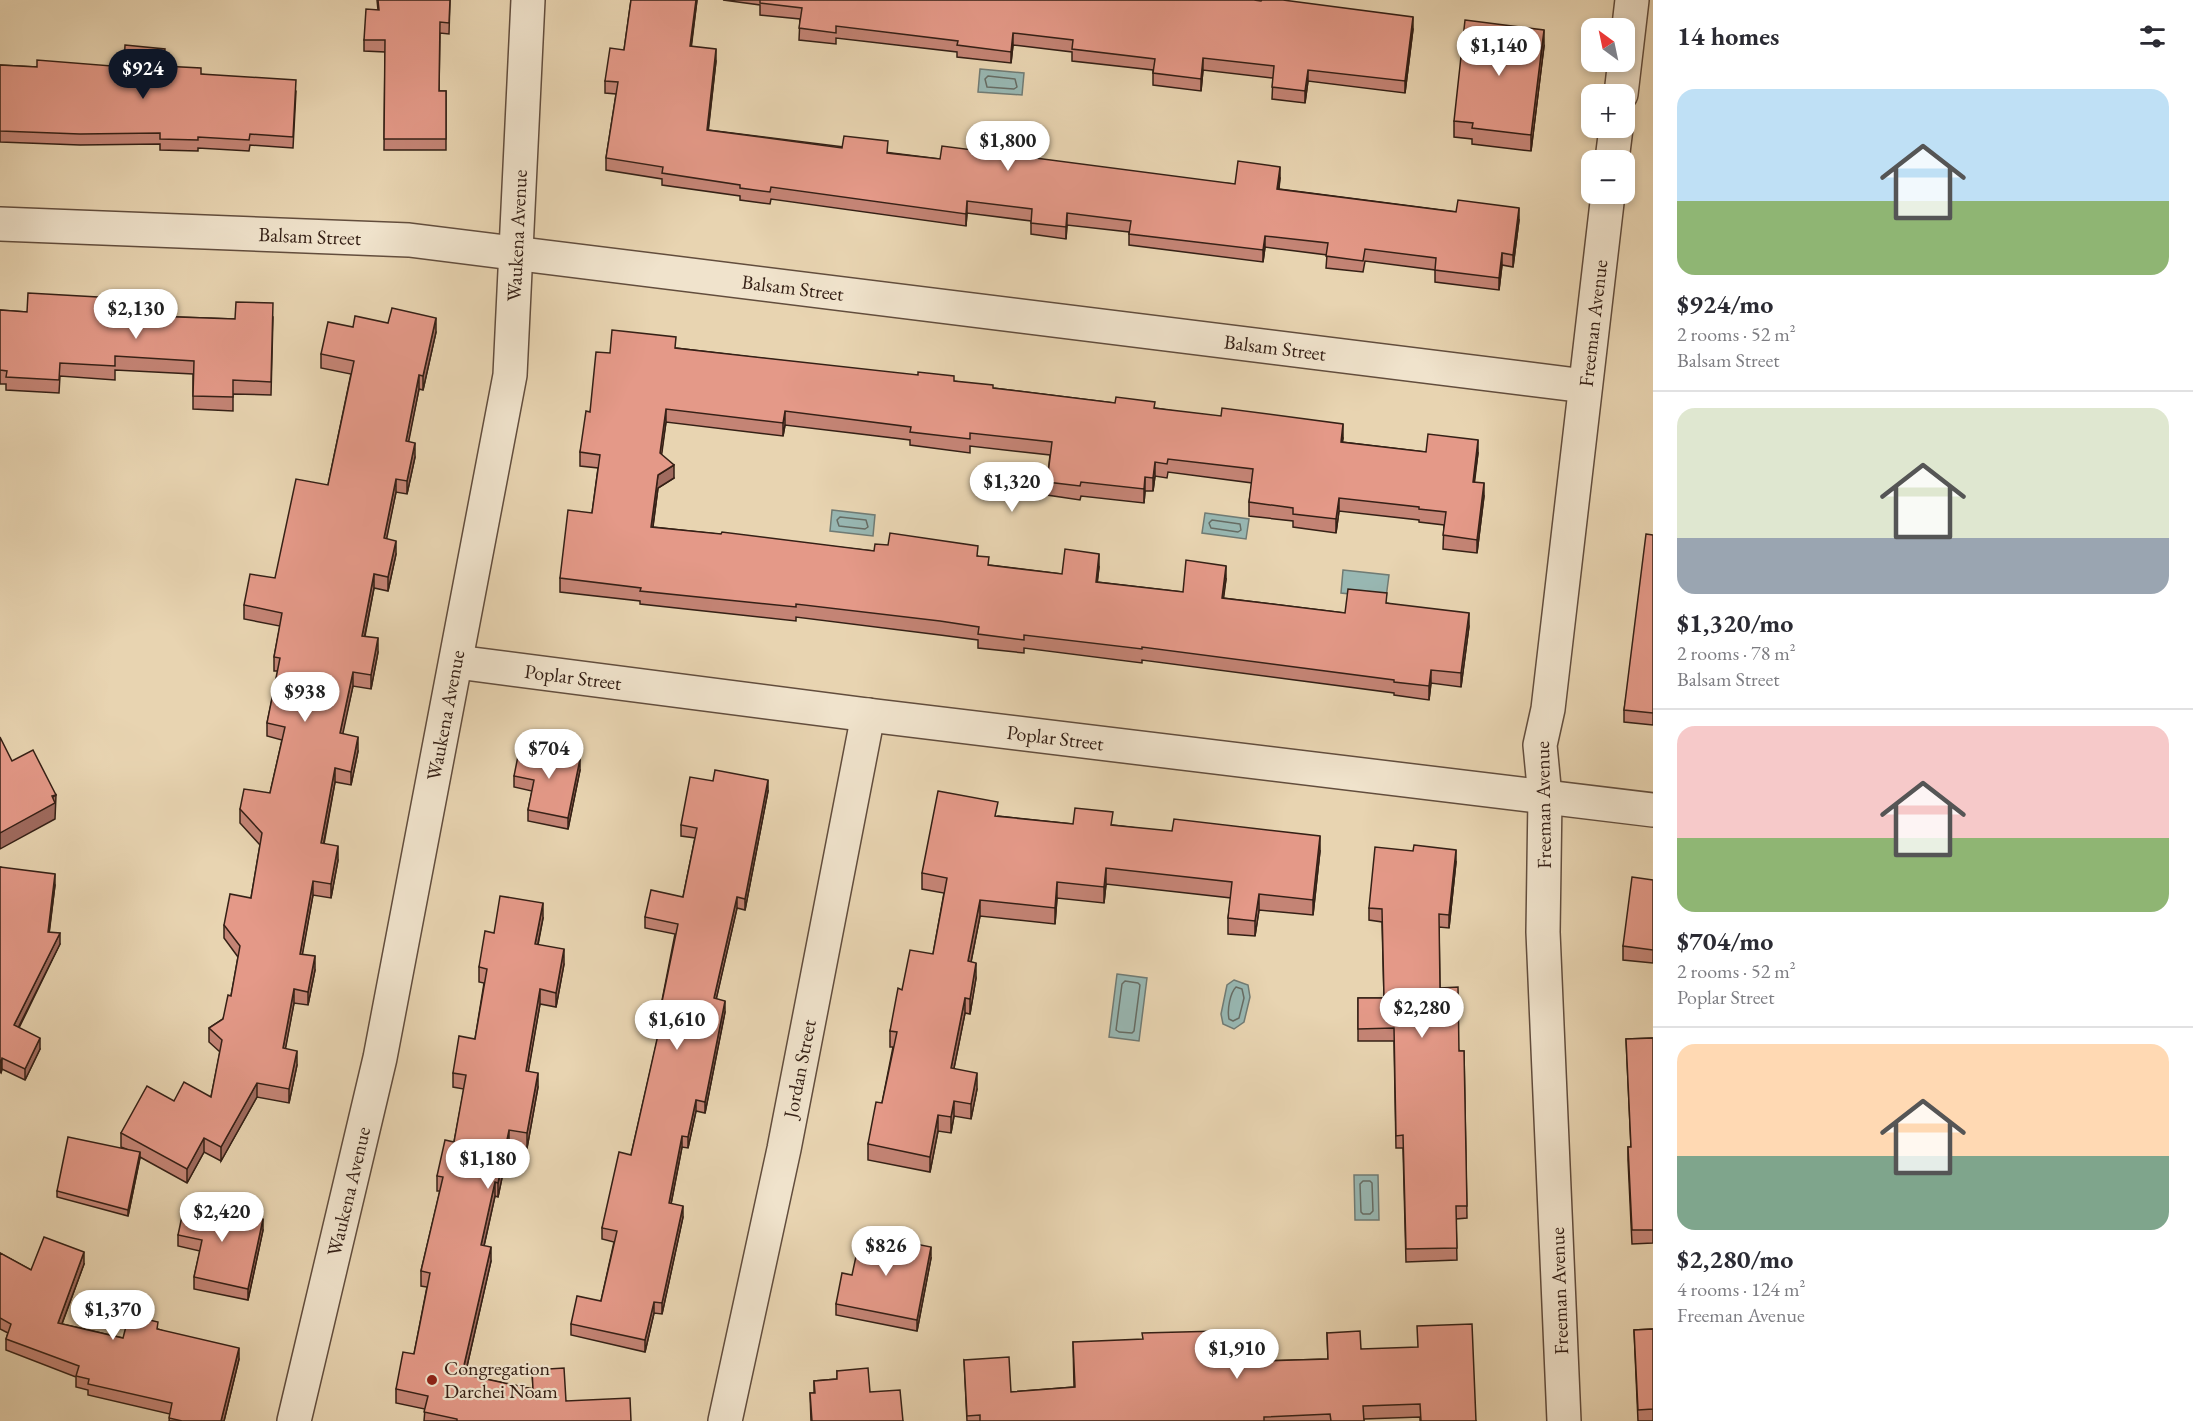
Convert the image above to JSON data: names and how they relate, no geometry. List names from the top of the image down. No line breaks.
{"streets":{"street":["Balsam Street","Waukena Avenue","Freeman Avenue","Poplar Street","Jordan Street"]},"crossings":[["Balsam Street","Waukena Avenue"],["Balsam Street","Freeman Avenue"],["Waukena Avenue","Poplar Street"],["Freeman Avenue","Poplar Street"],["Poplar Street","Jordan Street"]],"places":["Congregation Darchei Noam"],"north":"top left","page":{"heading":"14 homes","map_buttons":["+","−"],"price":["$1,140","$924","$1,800","$2,130","$1,320","$938","$704","$2,280","$1,610","$1,180","$2,420","$826","$1,370","$1,910"],"list":[{"name":"$924/mo","note":"2 rooms · 52 m² · Balsam Street"},{"name":"$1,320/mo","note":"2 rooms · 78 m² · Balsam Street"},{"name":"$704/mo","note":"2 rooms · 52 m² · Poplar Street"},{"name":"$2,280/mo","note":"4 rooms · 124 m² · Freeman Avenue"}]}}
